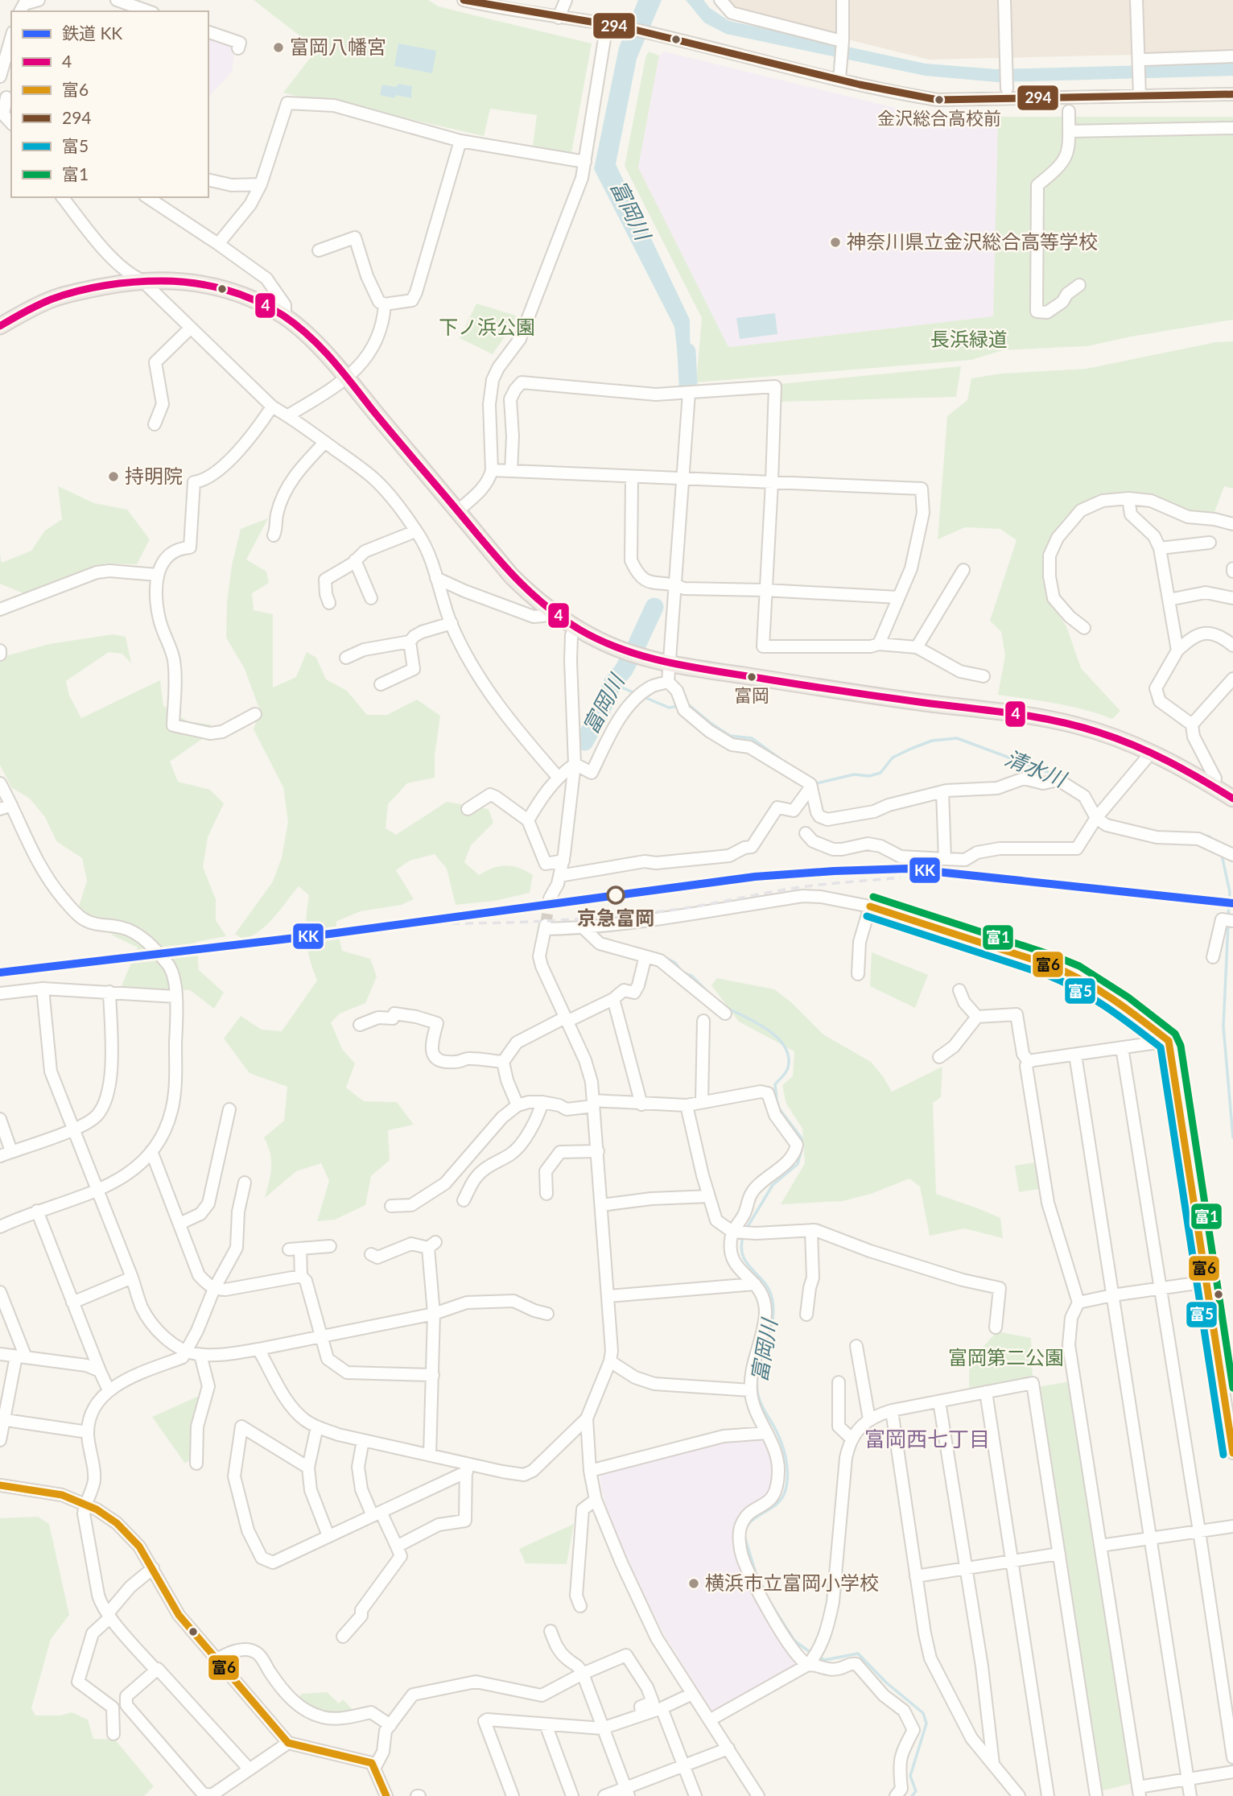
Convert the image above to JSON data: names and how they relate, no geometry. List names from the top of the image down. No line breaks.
{"districts":["富岡西七丁目"],"water":["富岡川","清水川"],"parks":["下ノ浜公園","長浜緑道","富岡第二公園"],"places":["富岡八幡宮","金沢総合高校前","神奈川県立金沢総合高等学校","持明院","富岡","京急富岡","横浜市立富岡小学校"],"lines":["transit line 294","transit line 4","rail line KK","transit line 富1","transit line 富6","transit line 富5"],"legend":["鉄道 KK","4","富6","294","富5","富1"]}
